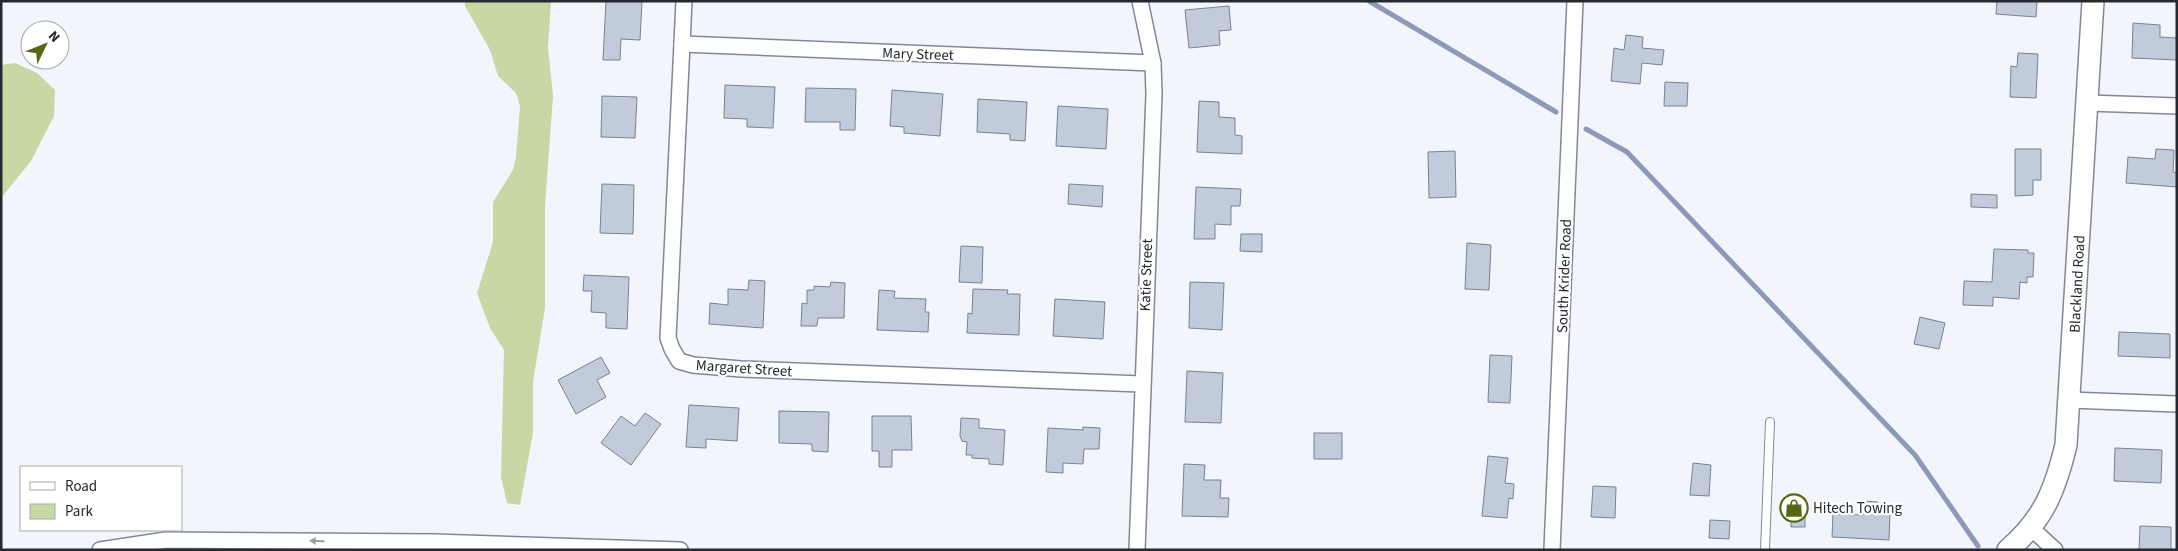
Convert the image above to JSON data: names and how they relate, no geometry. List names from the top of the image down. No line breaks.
{"streets":{"street":["Mary Street","Katie Street","South Krider Road","Blackland Road","Margaret Street"]},"crossings":[["Mary Street","Katie Street"],["Mary Street","Margaret Street"],["Katie Street","Margaret Street"]],"places":{"shop":["Hitech Towing"]},"legend":["Road","Park"],"north":"top right"}
